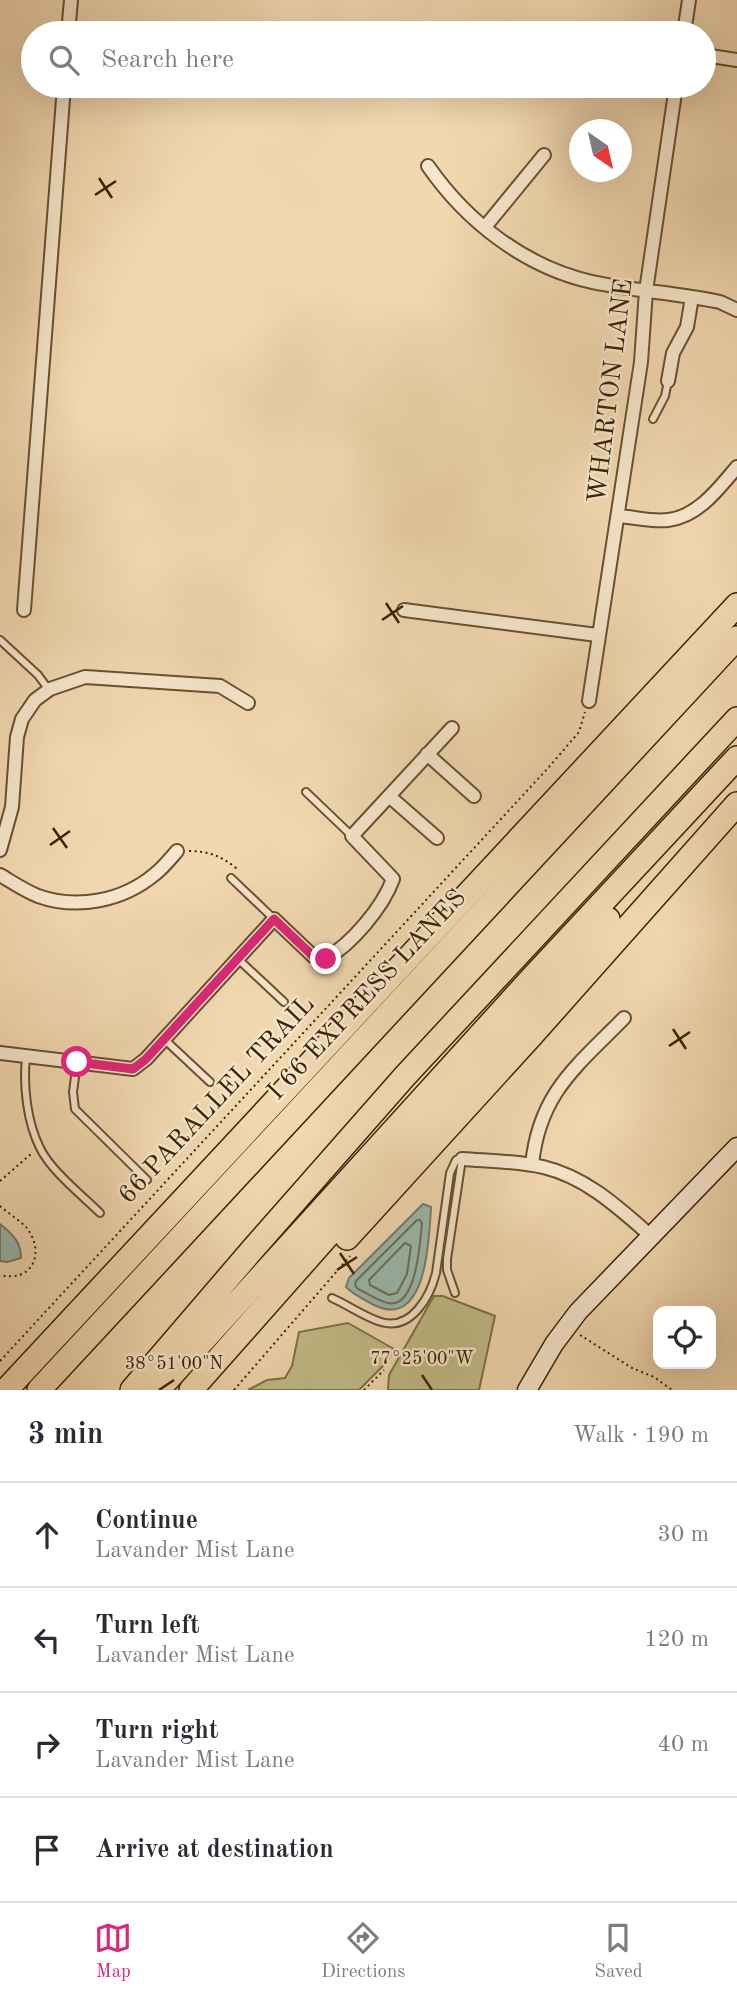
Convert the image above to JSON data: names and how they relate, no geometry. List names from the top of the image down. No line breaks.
{"streets":{"highway":["I 66 EXPRESS LANES"],"street":["WHARTON LANE"],"path":["66 PARALLEL TRAIL"]},"crossings":[["WHARTON LANE","66 PARALLEL TRAIL"]],"north":"bottom right","page":{"search":"Search here","heading":["3 min","Walk · 190 m"],"list":[["Continue","Lavander Mist Lane","30 m"],["Turn left","Lavander Mist Lane","120 m"],["Turn right","Lavander Mist Lane","40 m"],"Arrive at destination"],"nav":["Map","Directions","Saved"]},"coordinates":["77°25'00\"W","38°51'00\"N"]}
